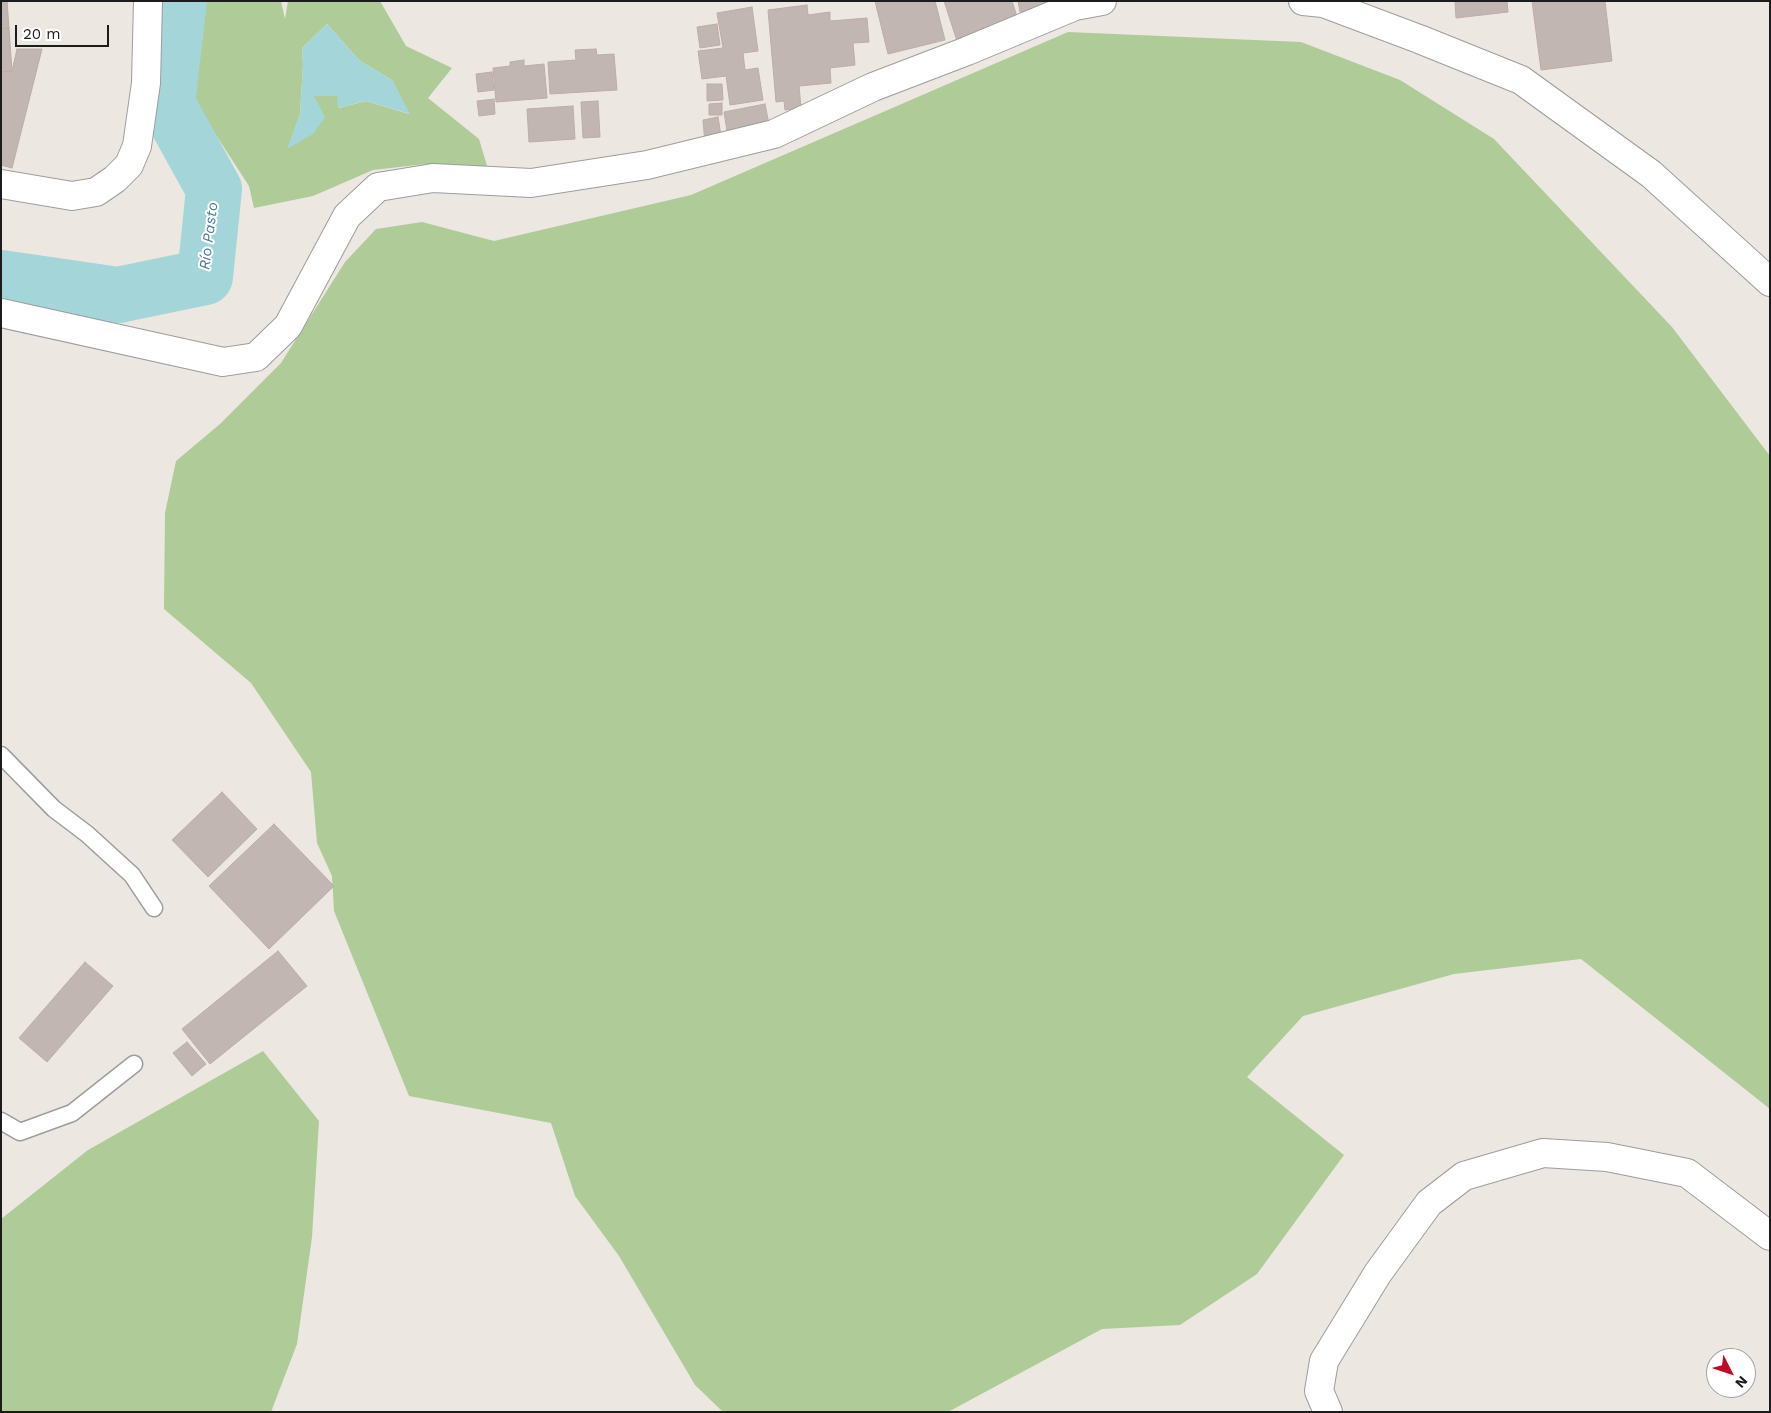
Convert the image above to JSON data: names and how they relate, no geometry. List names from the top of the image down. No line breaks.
{"water":["Río Pasto"],"scale_bar":"20 m","north":"bottom right"}
